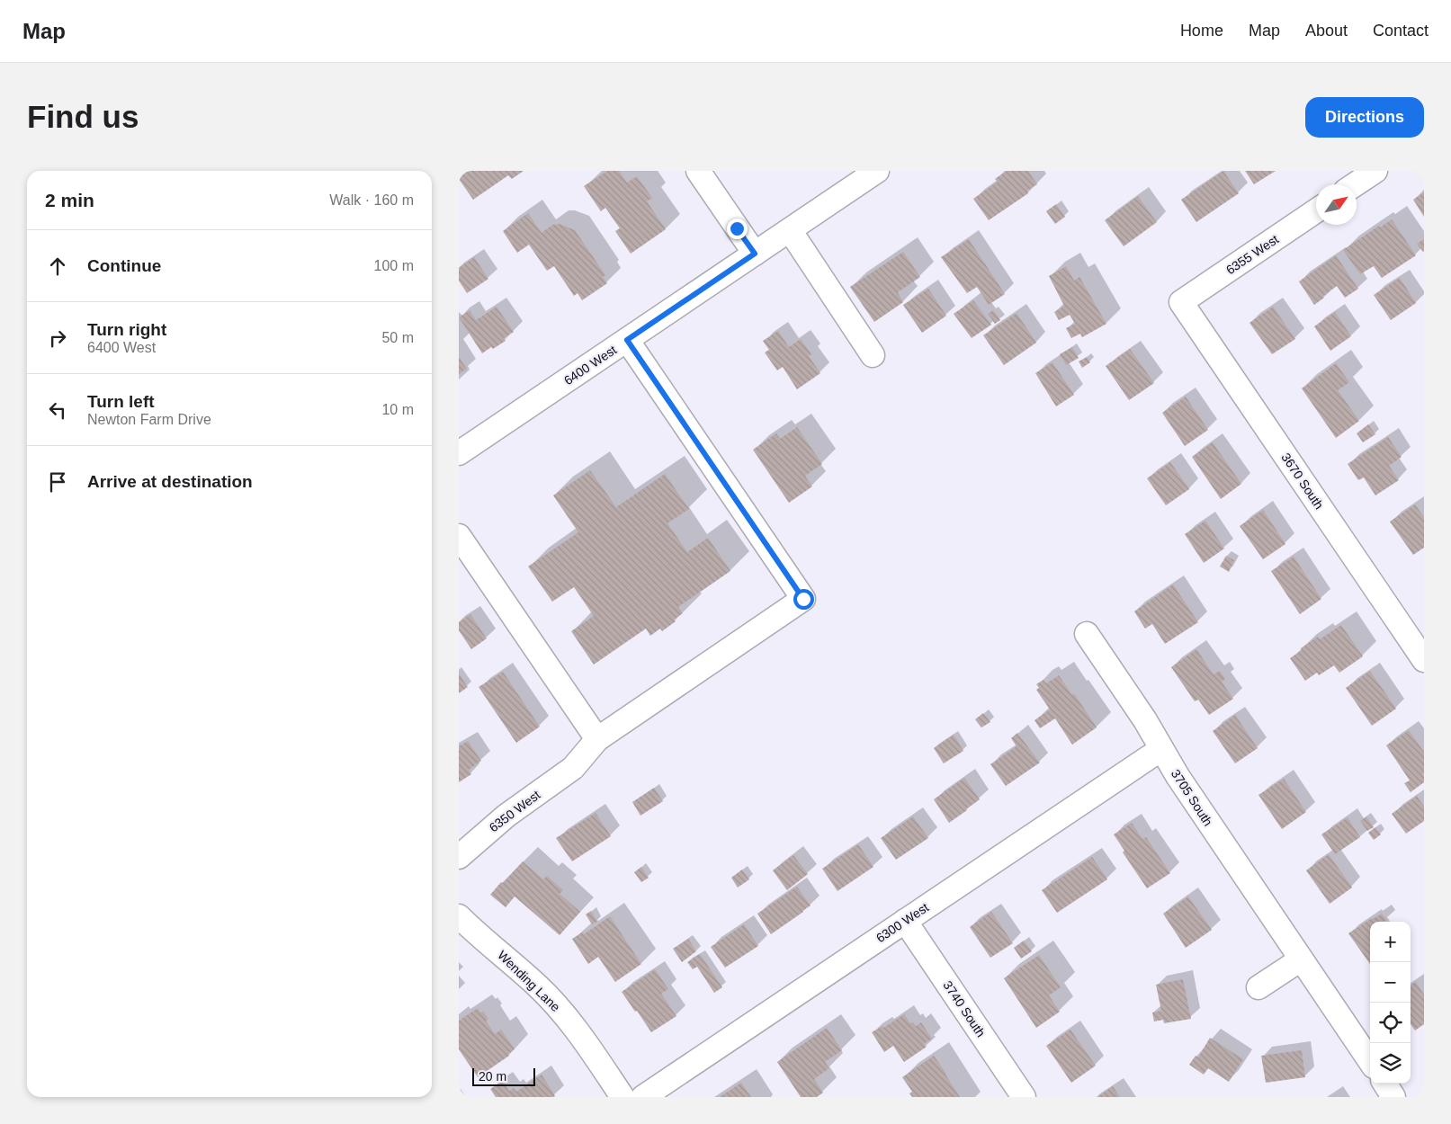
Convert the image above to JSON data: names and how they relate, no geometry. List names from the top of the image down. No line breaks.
{"streets":{"street":["6355 West","6400 West","3670 South","3705 South","6350 West","6300 West","Wending Lane","3740 South"]},"crossings":[["6355 West","3670 South"],["6400 West","6350 West"],["3705 South","6300 West"],["6300 West","3740 South"]],"scale_bar":"20 m","north":"top right","page":{"header":"Map","nav":["Home","Map","About","Contact"],"buttons":"Directions","title":"Find us","heading":["2 min","Walk · 160 m"],"list":[["Continue","100 m"],["Turn right","6400 West","50 m"],["Turn left","Newton Farm Drive","10 m"],"Arrive at destination"],"map_buttons":["+","−"],"scale":"20 m"}}
